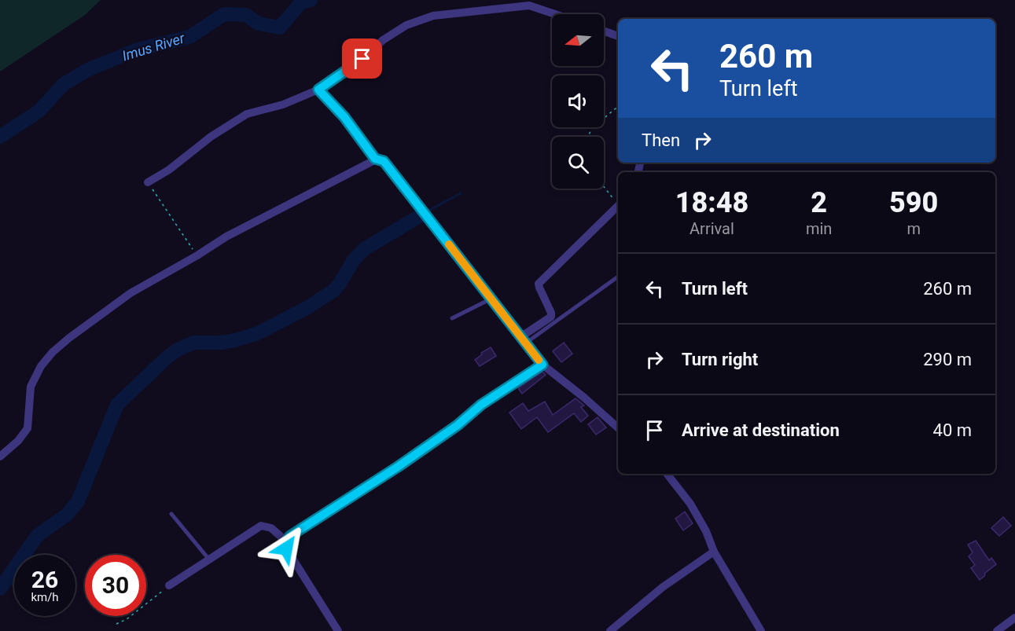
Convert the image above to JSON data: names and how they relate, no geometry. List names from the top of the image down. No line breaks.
{"water":["Imus River"],"north":"left","page":{"turn":["260 m","Turn left"],"then":"Then","eta":["18:48","Arrival","2","min","590","m"],"list":[{"name":"Turn left","value":"260 m"},{"name":"Turn right","value":"290 m"},{"name":"Arrive at destination","value":"40 m"}],"speed":"26 km/h","limit":"30"}}
